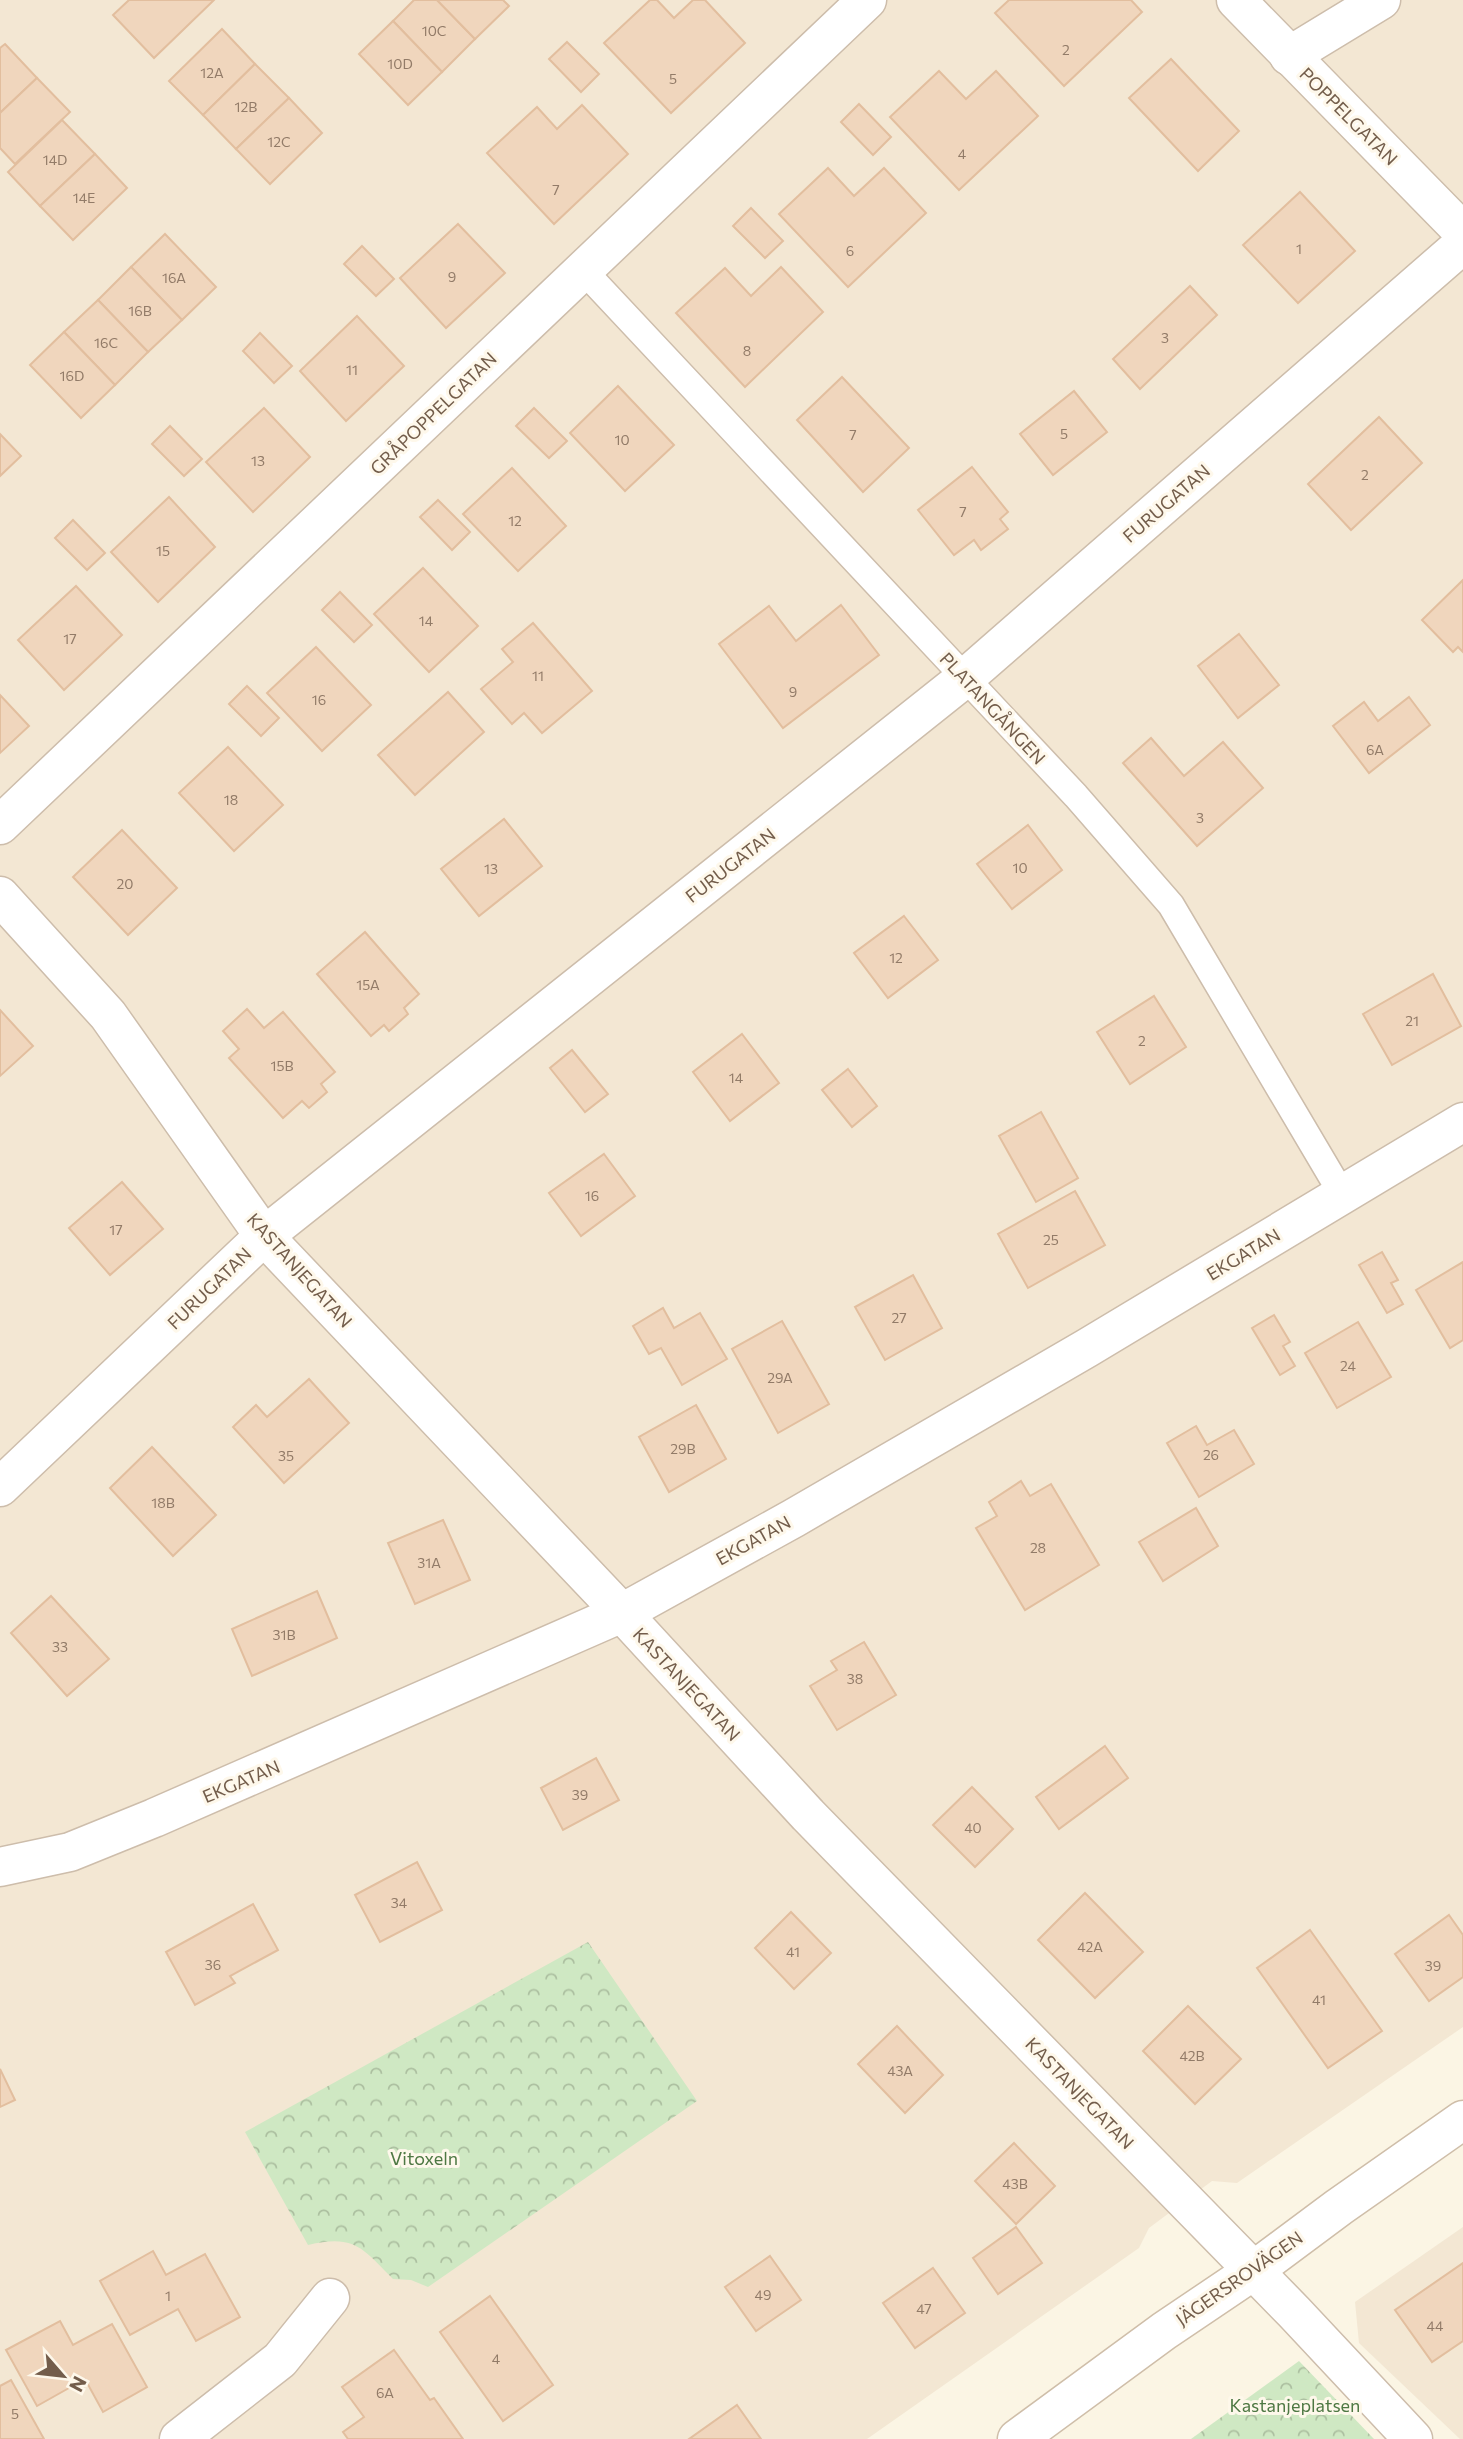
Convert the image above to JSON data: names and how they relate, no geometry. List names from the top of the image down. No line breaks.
{"streets":{"street":["POPPELGATAN","GRÅPOPPELGATAN","FURUGATAN","EKGATAN","KASTANJEGATAN","JÄGERSROVÄGEN"],"lane":["PLATANGÅNGEN"]},"crossings":[["GRÅPOPPELGATAN","PLATANGÅNGEN"],["FURUGATAN","PLATANGÅNGEN"],["FURUGATAN","KASTANJEGATAN"],["PLATANGÅNGEN","EKGATAN"],["EKGATAN","KASTANJEGATAN"],["KASTANJEGATAN","JÄGERSROVÄGEN"]],"parks":["Vitoxeln","Kastanjeplatsen"],"house_numbers":["10C","2","10D","12A","5","12B","12C","4","14D","7","14E","1","6","9","16A","16B","3","16C","8","11","16D","5","7","10","13","2","7","12","15","14","17","11","9","16","6A","18","3","10","13","20","12","15A","21","2","15B","14","16","17","25","27","24","29A","29B","26","35","18B","28","31A","31B","33","38","39","40","34","42A","41","36","39","41","42B","43A","43B","49","1","47","44","4","6A","5"],"north":"bottom right"}
